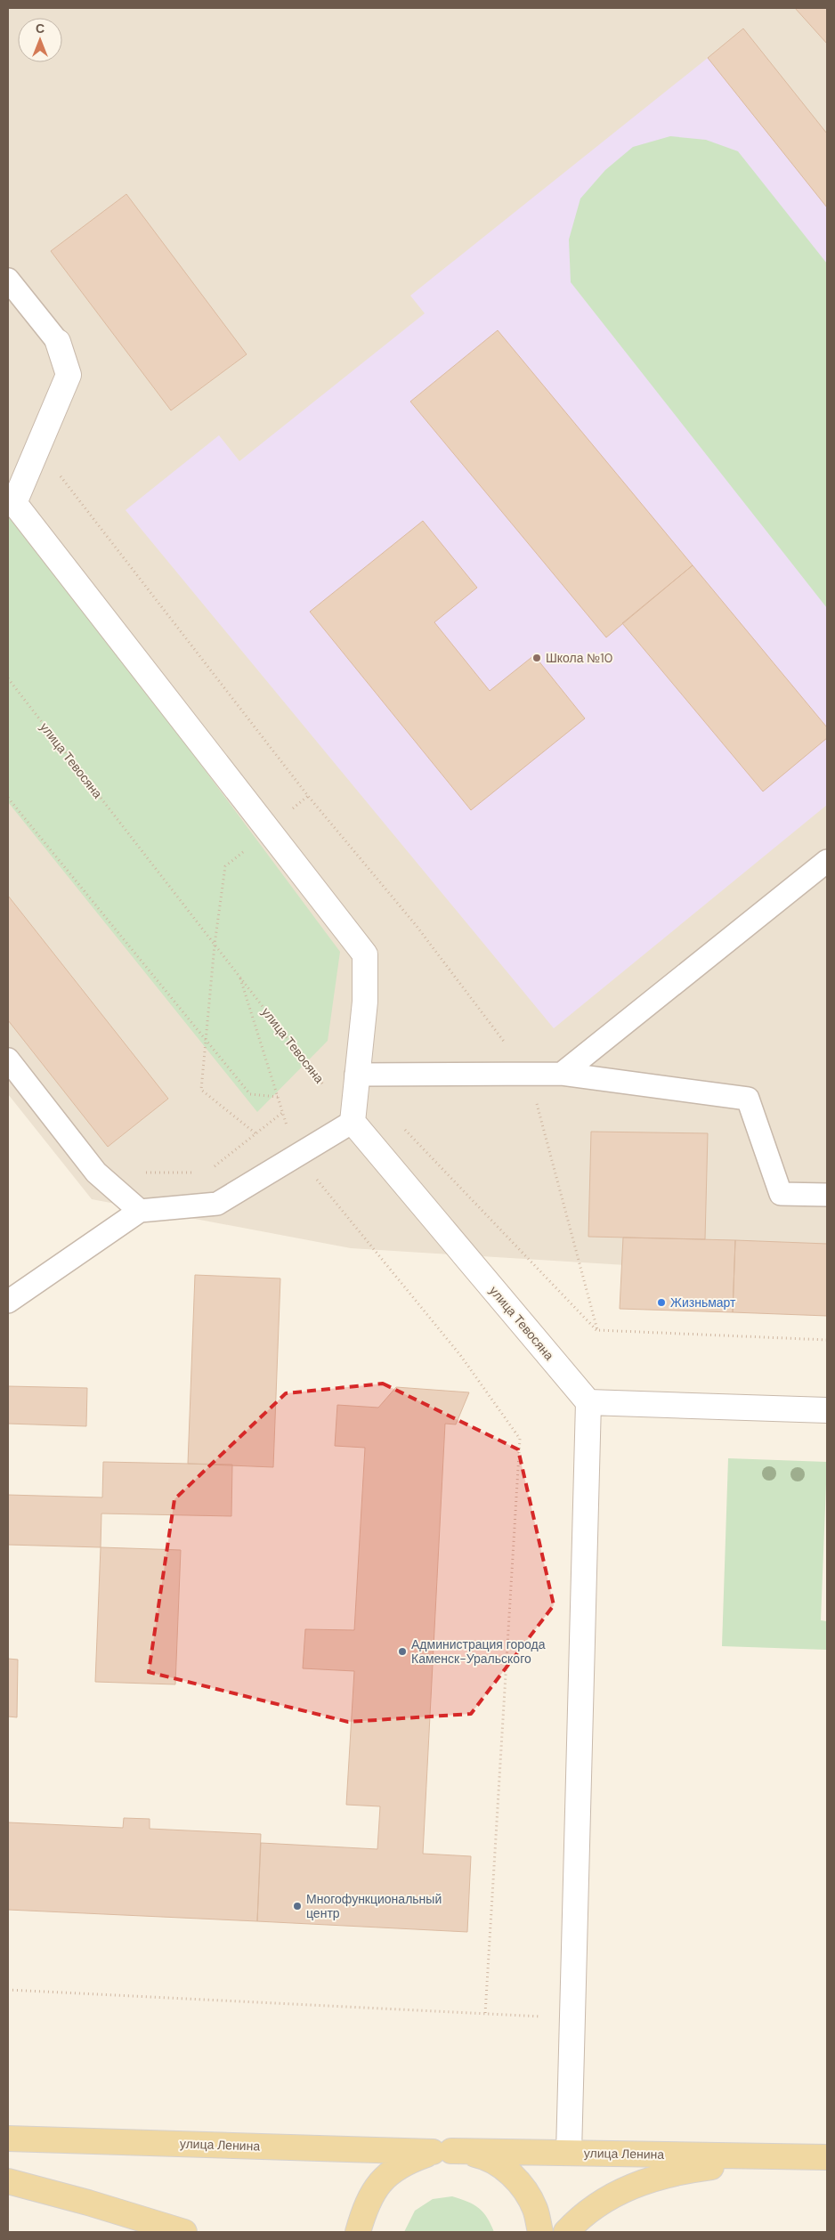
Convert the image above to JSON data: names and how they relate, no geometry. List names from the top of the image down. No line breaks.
{"streets":{"main road":["улица Ленина"],"street":["улица Тевосяна"]},"places":["Школа №10","Жизньмарт","Администрация города Каменск-Уральского","Многофункциональный центр"],"north":"top"}
